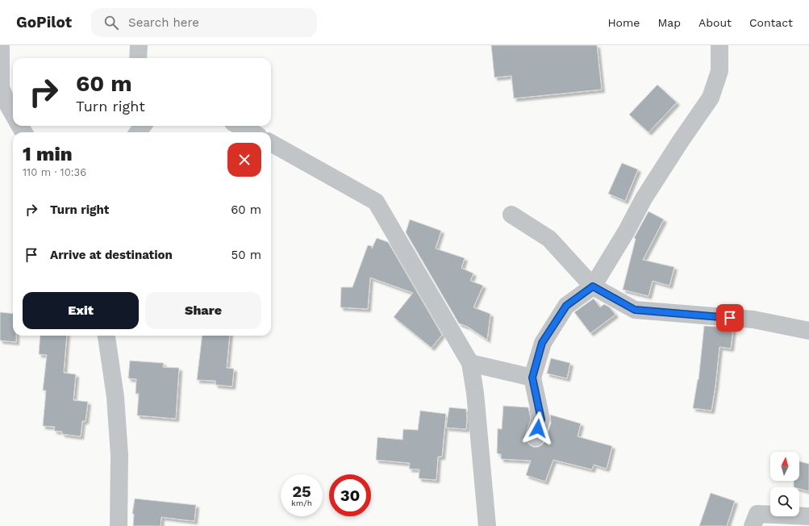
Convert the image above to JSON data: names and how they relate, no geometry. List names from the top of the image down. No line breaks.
{"north":"top","page":{"header":"GoPilot","search":"Search here","nav":["Home","Map","About","Contact"],"turn":["60 m","Turn right"],"heading":["1 min","110 m · 10:36"],"list":[{"name":"Turn right","value":"60 m"},{"name":"Arrive at destination","value":"50 m"}],"buttons":["Exit","Share"],"speed":"25 km/h","limit":"30"}}
